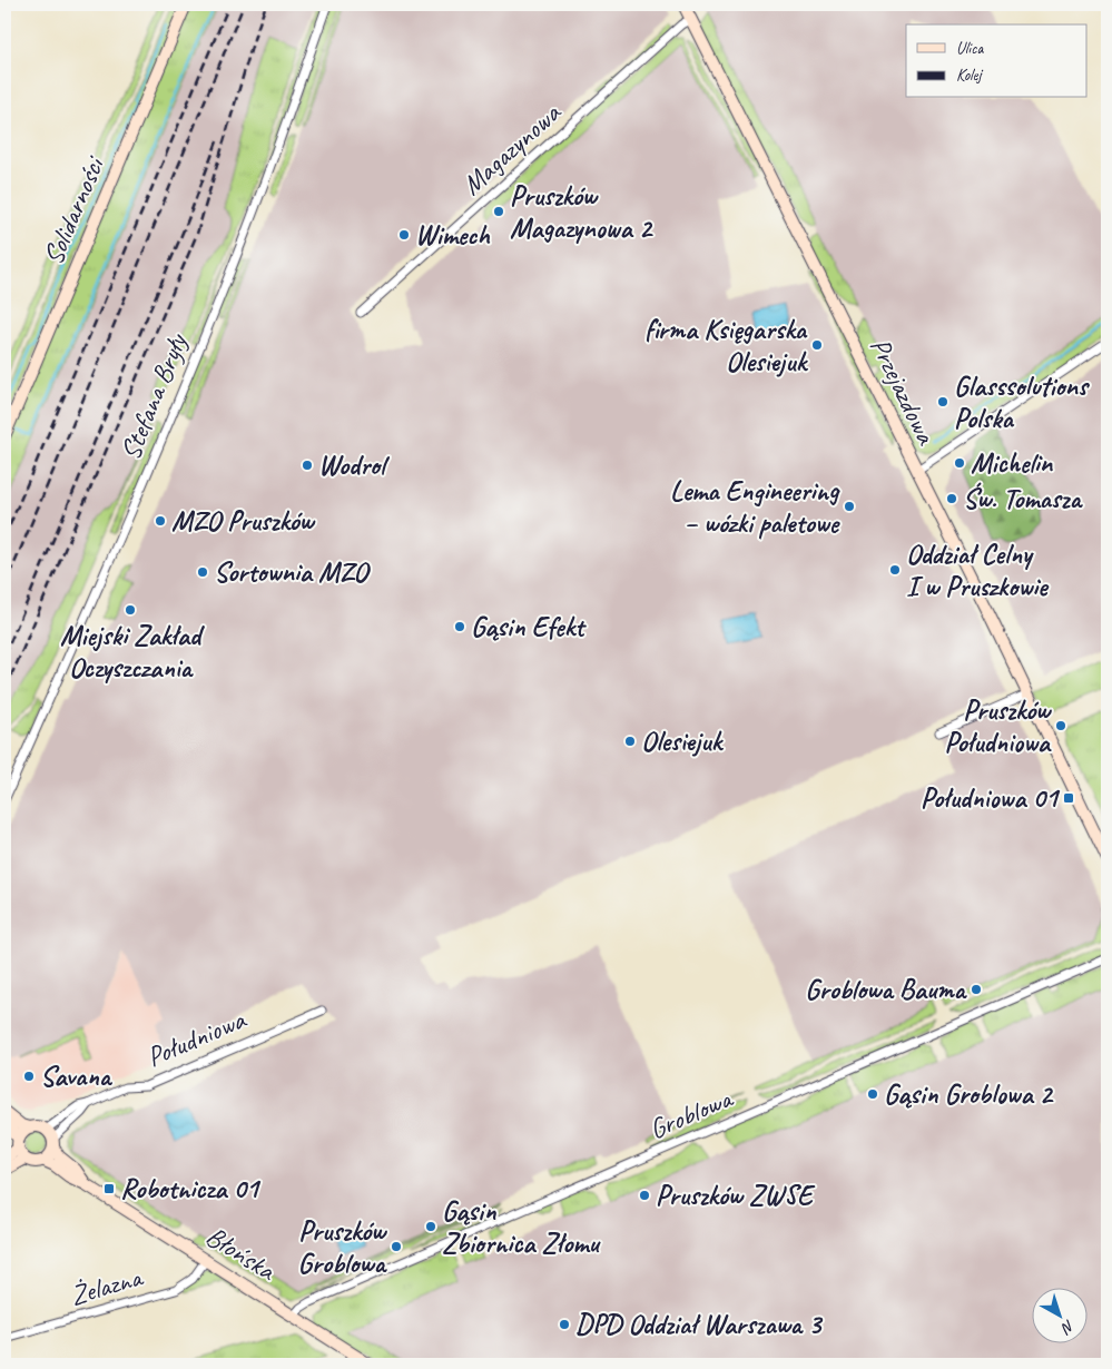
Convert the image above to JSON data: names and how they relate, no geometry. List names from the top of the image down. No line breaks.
{"streets":{"street":["Magazynowa","Solidarności","Przejazdowa","Stefana Bryły","Południowa","Groblowa","Błońska","Żelazna"]},"crossings":[["Magazynowa","Przejazdowa"],["Południowa","Błońska"],["Groblowa","Błońska"],["Błońska","Żelazna"]],"places":{"other":["Pruszków Magazynowa 2","Wimech","firma Księgarska Olesiejuk","Glasssolutions Polska","Michelin","Wodrol","Św. Tomasza","Lema Engineering – wózki paletowe","MZO Pruszków","Oddział Celny I w Pruszkowie","Sortownia MZO","Miejski Zakład Oczyszczania","Gąsin Efekt","Pruszków Południowa","Olesiejuk","Groblowa Bauma","Savana","Gąsin Groblowa 2","Pruszków ZWSE","Gąsin Zbiornica Złomu","Pruszków Groblowa","DPD Oddział Warszawa 3"],"transit":["Południowa 01","Robotnicza 01"]},"legend":["Ulica","Kolej"],"north":"bottom right"}
